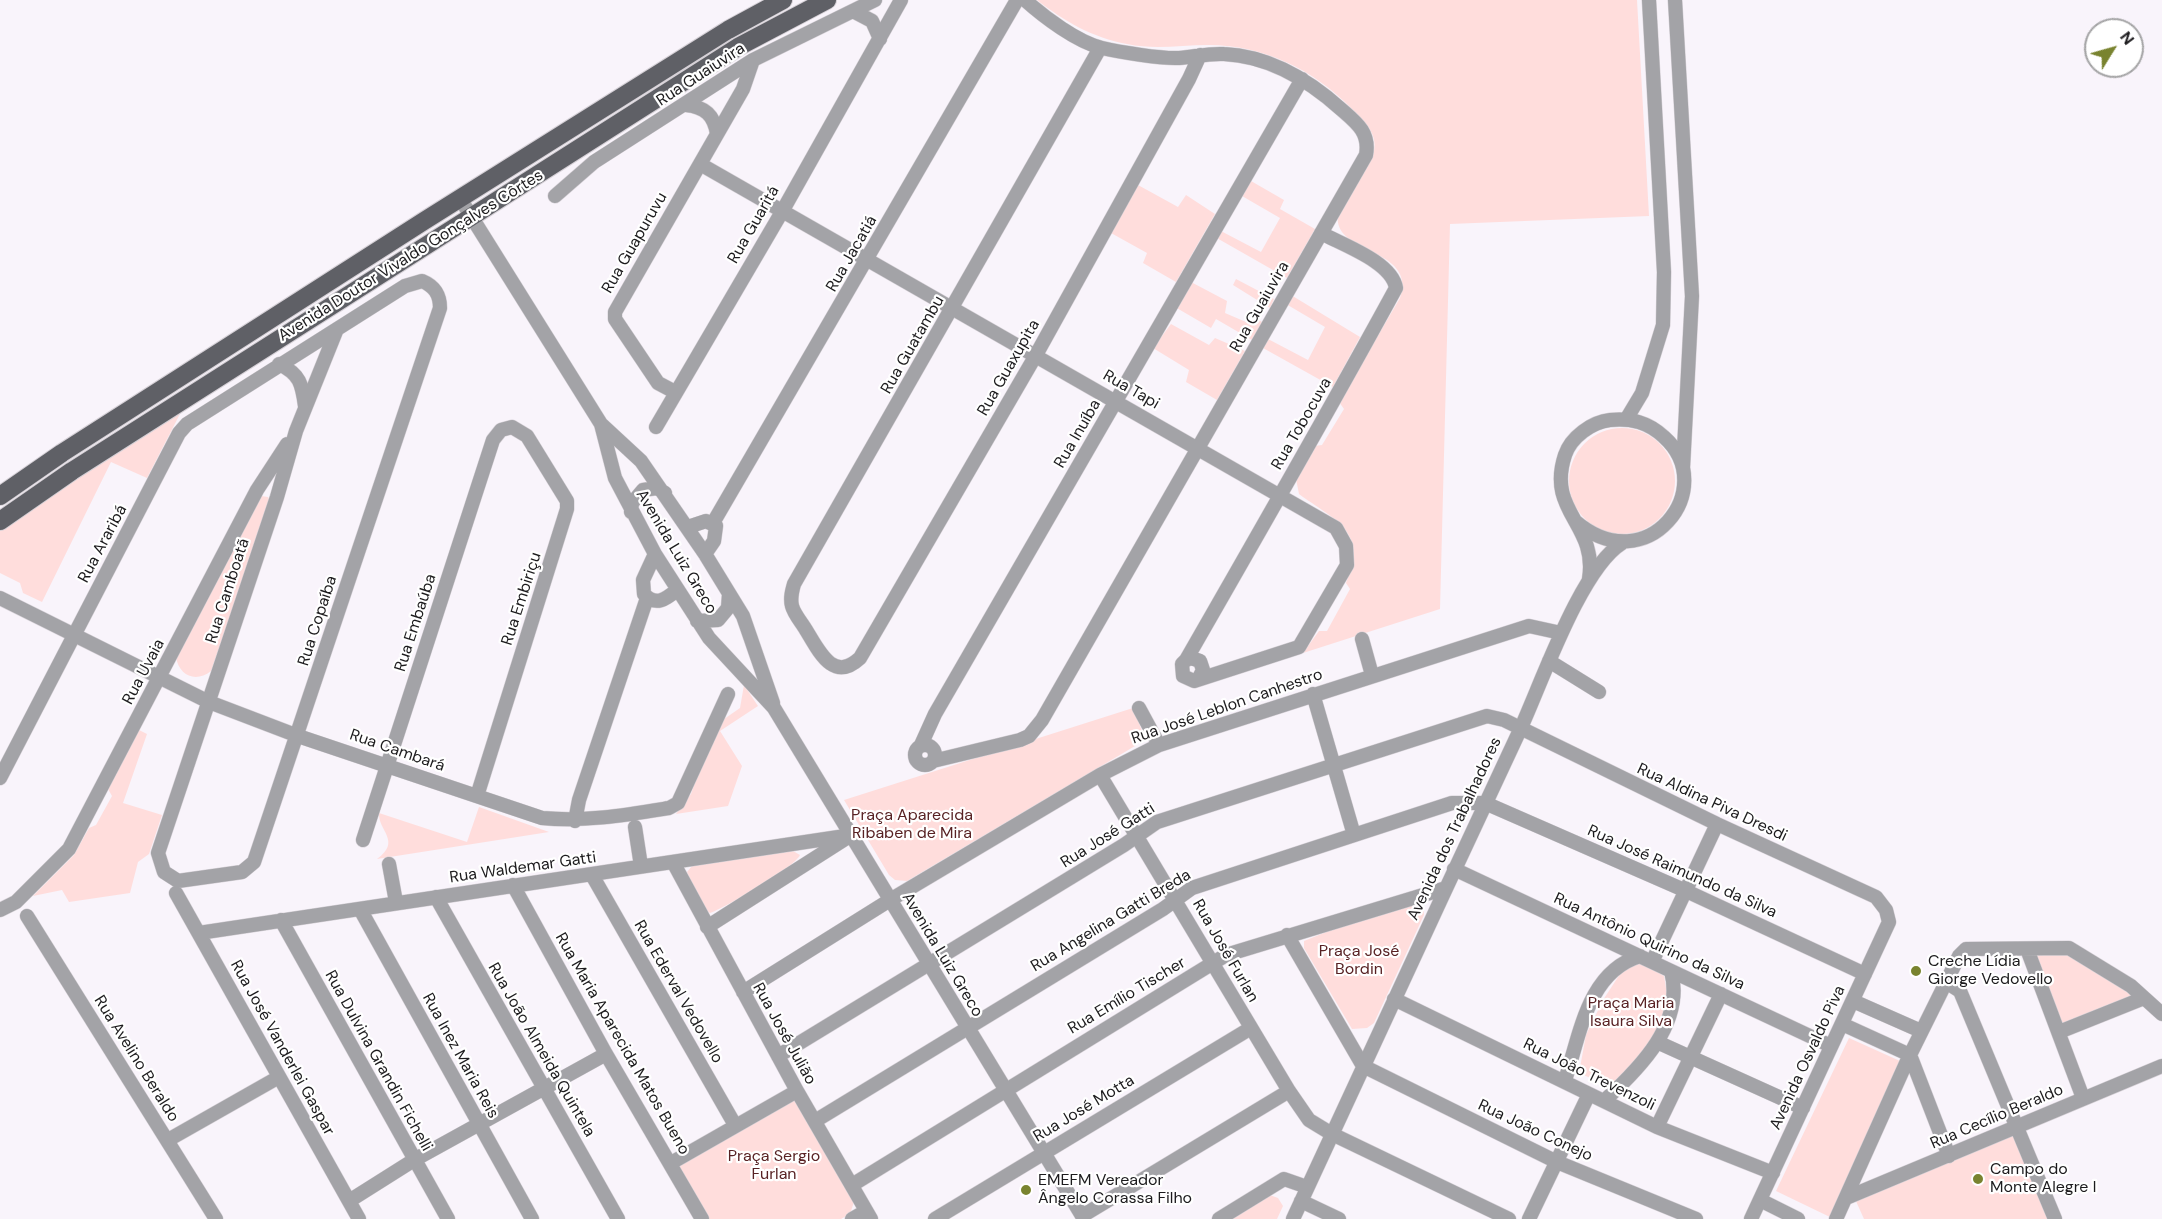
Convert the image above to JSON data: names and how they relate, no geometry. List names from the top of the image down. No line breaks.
{"streets":{"main road":["Avenida Doutor Vivaldo Gonçalves Côrtes"],"street":["Rua Guaiuvira","Rua Guaritá","Rua Guapuruvu","Rua Jacatiá","Rua Guatambu","Rua Guaxupita","Rua Tapi","Rua Tobocuva","Rua Inuíba","Rua Araribá","Avenida Luiz Greco","Rua Camboatã","Rua Embiriçu","Rua Copaíba","Rua Embaúba","Rua Uvaia","Rua José Leblon Canhestro","Rua Cambará","Rua Aldina Piva Dresdi","Avenida dos Trabalhadores","Rua José Gatti","Rua Waldemar Gatti","Rua José Raimundo da Silva","Rua Angelina Gatti Breda","Rua Antônio Quirino da Silva","Rua José Furlan","Rua Ederval Vedovello","Rua Emílio Tischer","Rua José Julião","Rua Maria Aparecida Matos Bueno","Rua José Vanderlei Gaspar","Rua João Almeida Quintela","Rua Inez Maria Reis","Avenida Osvaldo Piva","Rua Avelino Beraldo","Rua Dulvina Grandin Fichelli","Rua João Trevenzoli","Rua José Motta","Rua Cecílio Beraldo","Rua João Conejo"]},"crossings":[["Rua Guaiuvira","Rua Guapuruvu"],["Rua Guaiuvira","Rua Guatambu"],["Rua Guaiuvira","Rua Guaxupita"],["Rua Guaiuvira","Rua Tapi"],["Rua Guaiuvira","Rua Tobocuva"],["Rua Guaiuvira","Rua Inuíba"],["Rua Guaritá","Rua Guapuruvu"],["Rua Guaritá","Rua Tapi"],["Rua Guapuruvu","Rua Tapi"],["Rua Jacatiá","Rua Tapi"],["Rua Jacatiá","Avenida Luiz Greco"],["Avenida Doutor Vivaldo Gonçalves Côrtes","Avenida Luiz Greco"],["Rua Guatambu","Rua Guaxupita"],["Rua Guatambu","Rua Tapi"],["Rua Guaxupita","Rua Tapi"],["Rua Tapi","Rua Tobocuva"],["Rua Tapi","Rua Inuíba"],["Rua Araribá","Rua Camboatã"],["Rua Araribá","Rua Copaíba"],["Rua Araribá","Rua Cambará"],["Avenida Luiz Greco","Rua José Leblon Canhestro"],["Avenida Luiz Greco","Rua José Gatti"],["Avenida Luiz Greco","Rua Waldemar Gatti"],["Avenida Luiz Greco","Rua Angelina Gatti Breda"],["Avenida Luiz Greco","Rua Emílio Tischer"],["Avenida Luiz Greco","Rua José Motta"],["Rua Camboatã","Rua Copaíba"],["Rua Camboatã","Rua Uvaia"],["Rua Camboatã","Rua Cambará"],["Rua Embiriçu","Rua Embaúba"],["Rua Embiriçu","Rua Cambará"],["Rua Copaíba","Rua Cambará"],["Rua Embaúba","Rua Cambará"],["Rua Uvaia","Rua Cambará"],["Rua José Leblon Canhestro","Avenida dos Trabalhadores"],["Rua José Leblon Canhestro","Rua José Furlan"],["Rua José Leblon Canhestro","Rua José Julião"],["Rua Aldina Piva Dresdi","Avenida dos Trabalhadores"],["Rua Aldina Piva Dresdi","Rua José Gatti"],["Rua Aldina Piva Dresdi","Avenida Osvaldo Piva"],["Avenida dos Trabalhadores","Rua José Gatti"],["Avenida dos Trabalhadores","Rua José Raimundo da Silva"],["Avenida dos Trabalhadores","Rua Angelina Gatti Breda"],["Avenida dos Trabalhadores","Rua Antônio Quirino da Silva"],["Avenida dos Trabalhadores","Rua José Furlan"],["Avenida dos Trabalhadores","Rua Emílio Tischer"],["Avenida dos Trabalhadores","Rua João Trevenzoli"],["Avenida dos Trabalhadores","Rua João Conejo"],["Rua José Gatti","Rua José Furlan"],["Rua José Gatti","Rua José Julião"],["Rua Waldemar Gatti","Rua Ederval Vedovello"],["Rua Waldemar Gatti","Rua José Julião"],["Rua Waldemar Gatti","Rua Maria Aparecida Matos Bueno"],["Rua Waldemar Gatti","Rua José Vanderlei Gaspar"],["Rua Waldemar Gatti","Rua João Almeida Quintela"],["Rua Waldemar Gatti","Rua Inez Maria Reis"],["Rua Waldemar Gatti","Rua Dulvina Grandin Fichelli"],["Rua José Raimundo da Silva","Rua Angelina Gatti Breda"],["Rua José Raimundo da Silva","Avenida Osvaldo Piva"],["Rua Angelina Gatti Breda","Rua José Furlan"],["Rua Angelina Gatti Breda","Rua José Julião"],["Rua Antônio Quirino da Silva","Avenida Osvaldo Piva"],["Rua José Furlan","Rua Emílio Tischer"],["Rua José Furlan","Rua José Motta"],["Rua Emílio Tischer","Rua José Julião"],["Avenida Osvaldo Piva","Rua João Trevenzoli"]],"parks":["Praça Aparecida Ribaben de Mira","Praça José Bordin","Praça Maria Isaura Silva","Praça Sergio Furlan"],"places":["Creche Lídia Giorge Vedovello","Campo do Monte Alegre l","EMEFM Vereador Ângelo Corassa Filho"],"north":"top right"}
